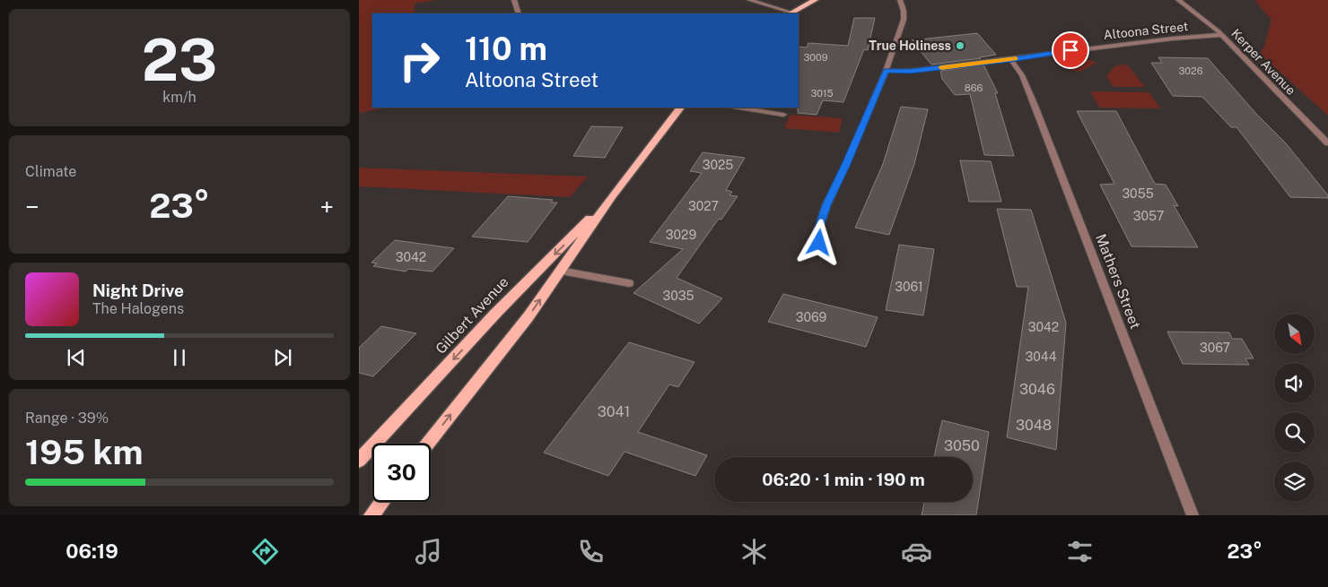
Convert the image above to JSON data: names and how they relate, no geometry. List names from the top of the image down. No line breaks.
{"streets":{"main road":["Gilbert Avenue"],"street":["Altoona Street","Kerper Avenue","Mathers Street"]},"crossings":[["Altoona Street","Kerper Avenue"],["Altoona Street","Mathers Street"]],"places":["True Holiness"],"house_numbers":["3009","3026","866","3015","3025","3055","3027","3057","3029","3042","3061","3035","3069","3042","3067","3044","3046","3041","3048","3050"],"north":"bottom right","page":{"tile":[["23","km/h"],"Climate",["Range · 39%","195 km"]],"turn":["110 m","Altoona Street"],"heat":["−","23°","+"],"song":["Night Drive","The Halogens"],"limit":"30","trip":"06:20 · 1 min · 190 m","tabs":["06:19","23°"]}}
